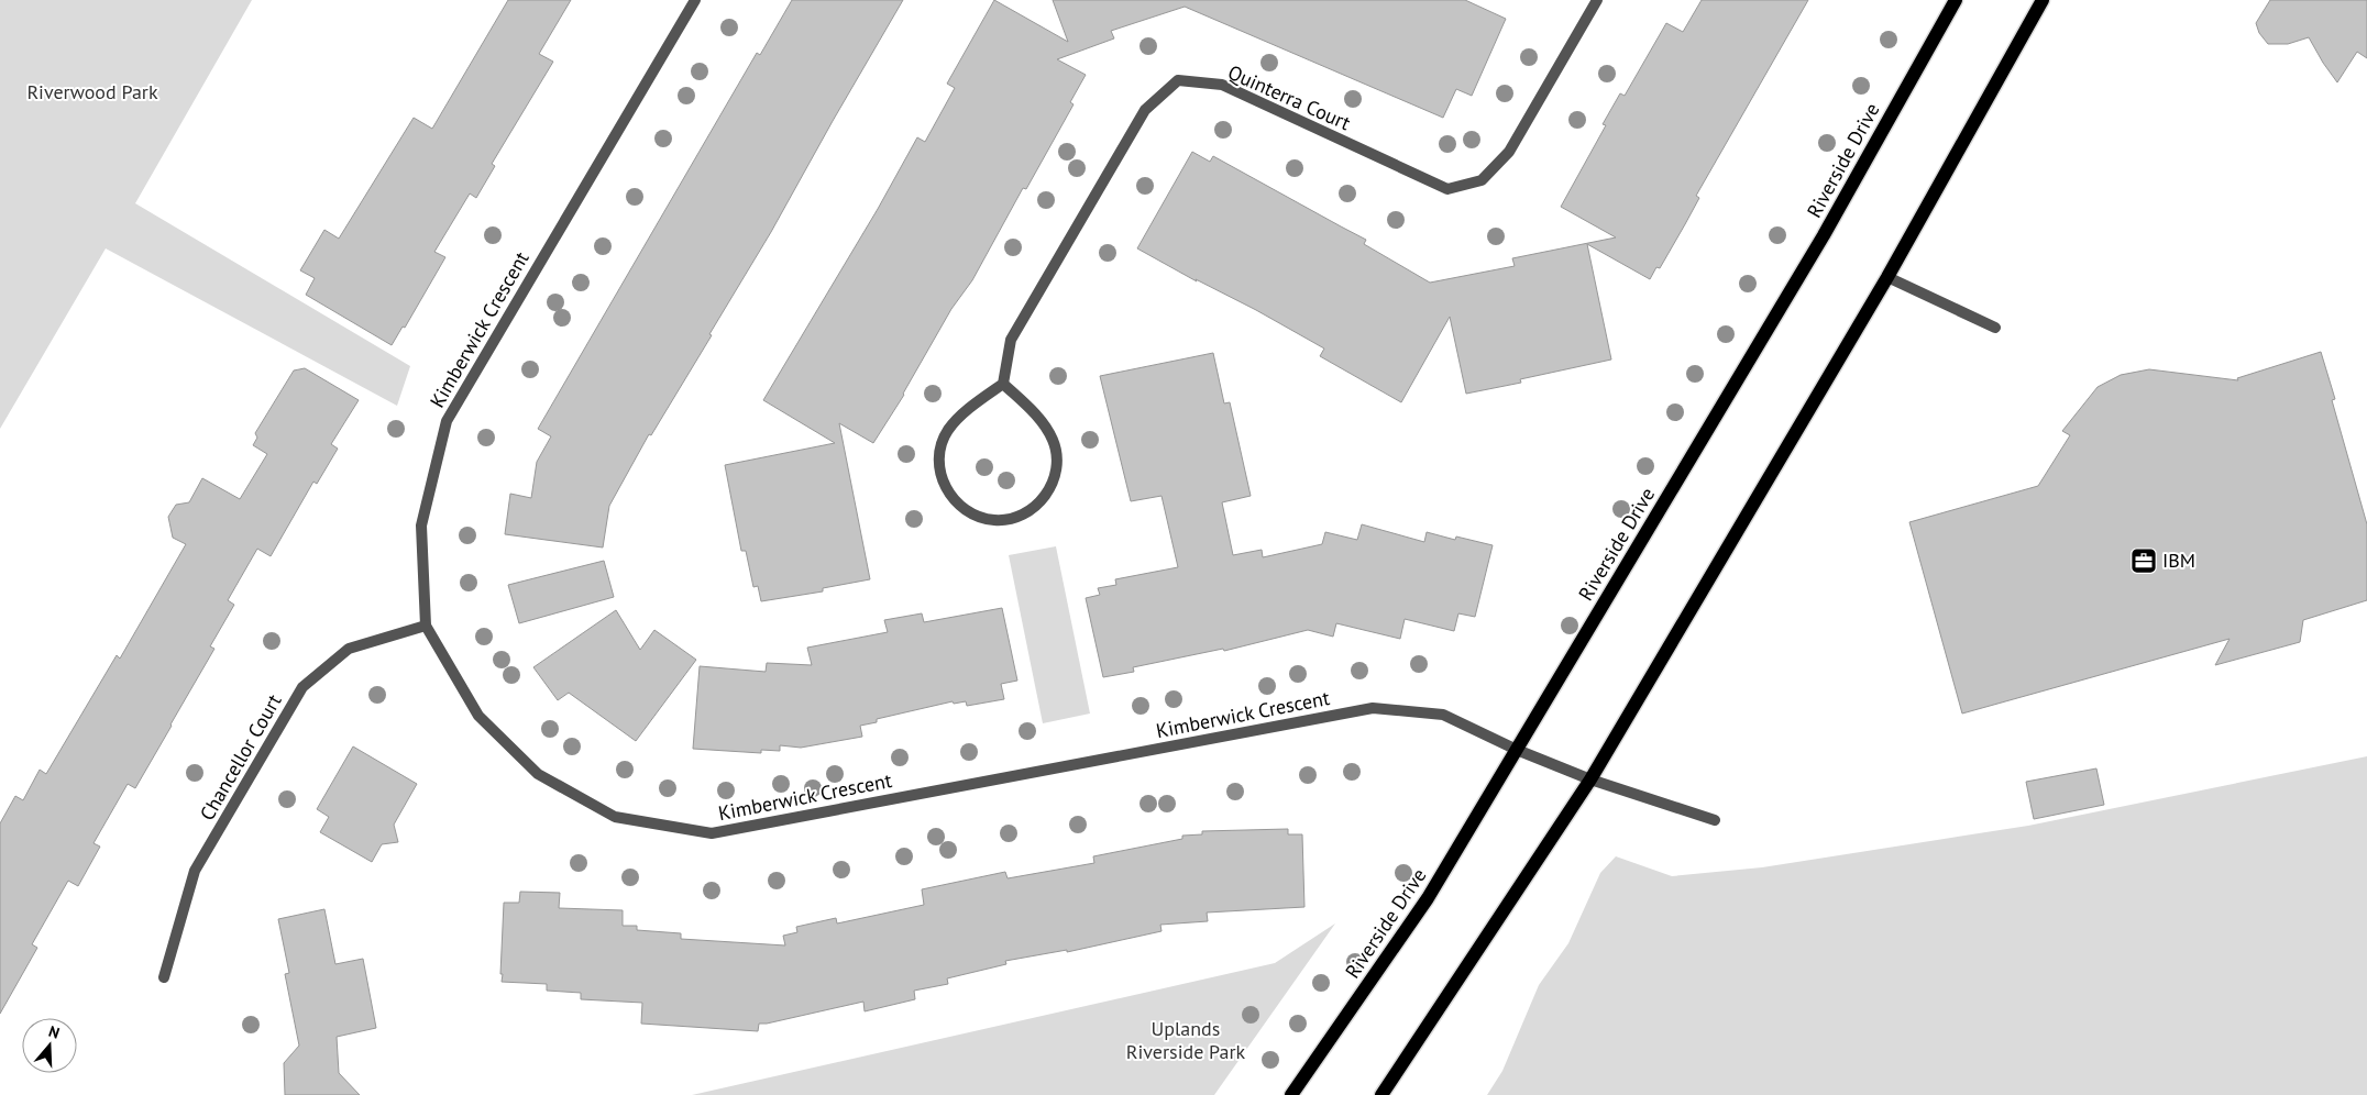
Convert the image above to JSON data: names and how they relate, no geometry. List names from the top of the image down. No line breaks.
{"streets":{"main road":["Riverside Drive"],"street":["Quinterra Court","Kimberwick Crescent","Chancellor Court"]},"crossings":[["Riverside Drive","Kimberwick Crescent"],["Kimberwick Crescent","Chancellor Court"]],"parks":["Riverwood Park","Uplands Riverside Park"],"places":{"office":["IBM"]},"north":"top"}
